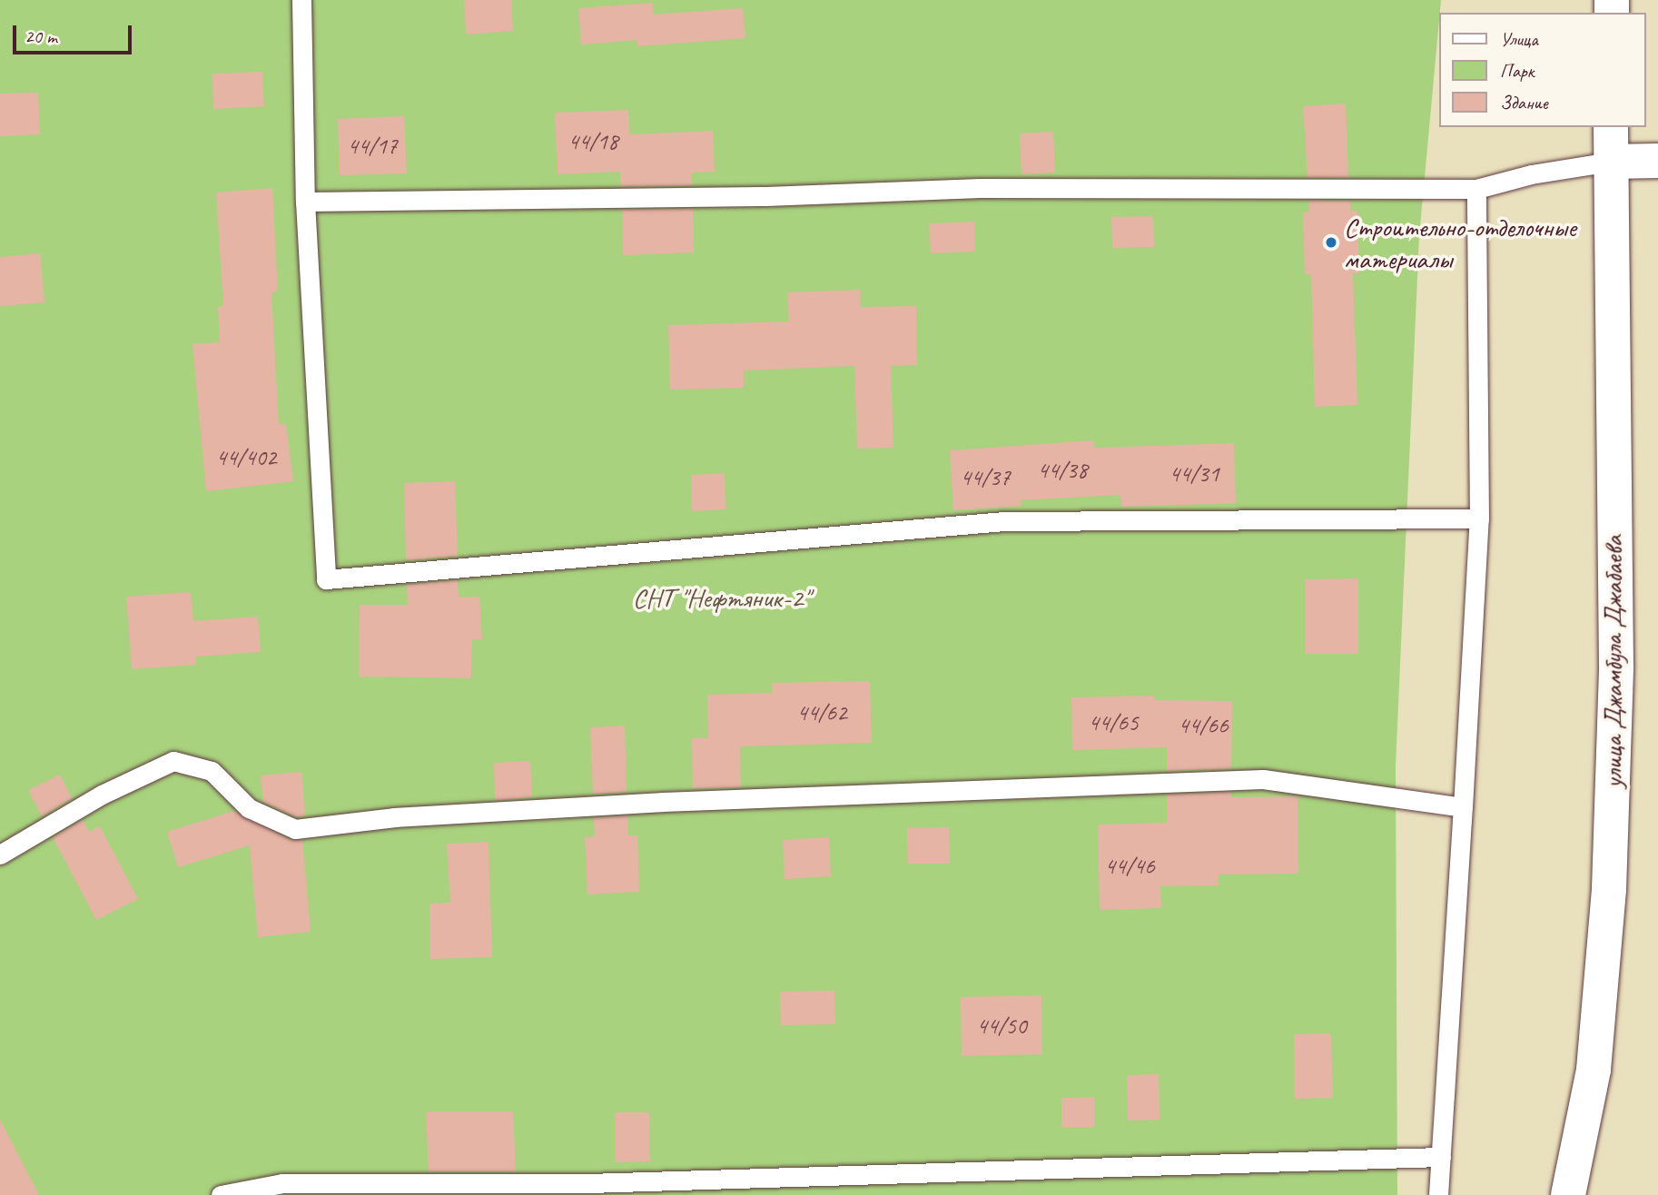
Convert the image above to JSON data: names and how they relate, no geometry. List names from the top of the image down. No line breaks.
{"streets":{"main road":["улица Джамбула Джабаева"]},"parks":["СНТ \"Нефтяник-2\""],"places":["Строительно-отделочные материалы"],"house_numbers":["44/18","44/17","44/402","44/38","44/31","44/37","44/62","44/65","44/66","44/46","44/50"],"legend":["Улица","Парк","Здание"],"scale_bar":"20 m"}
